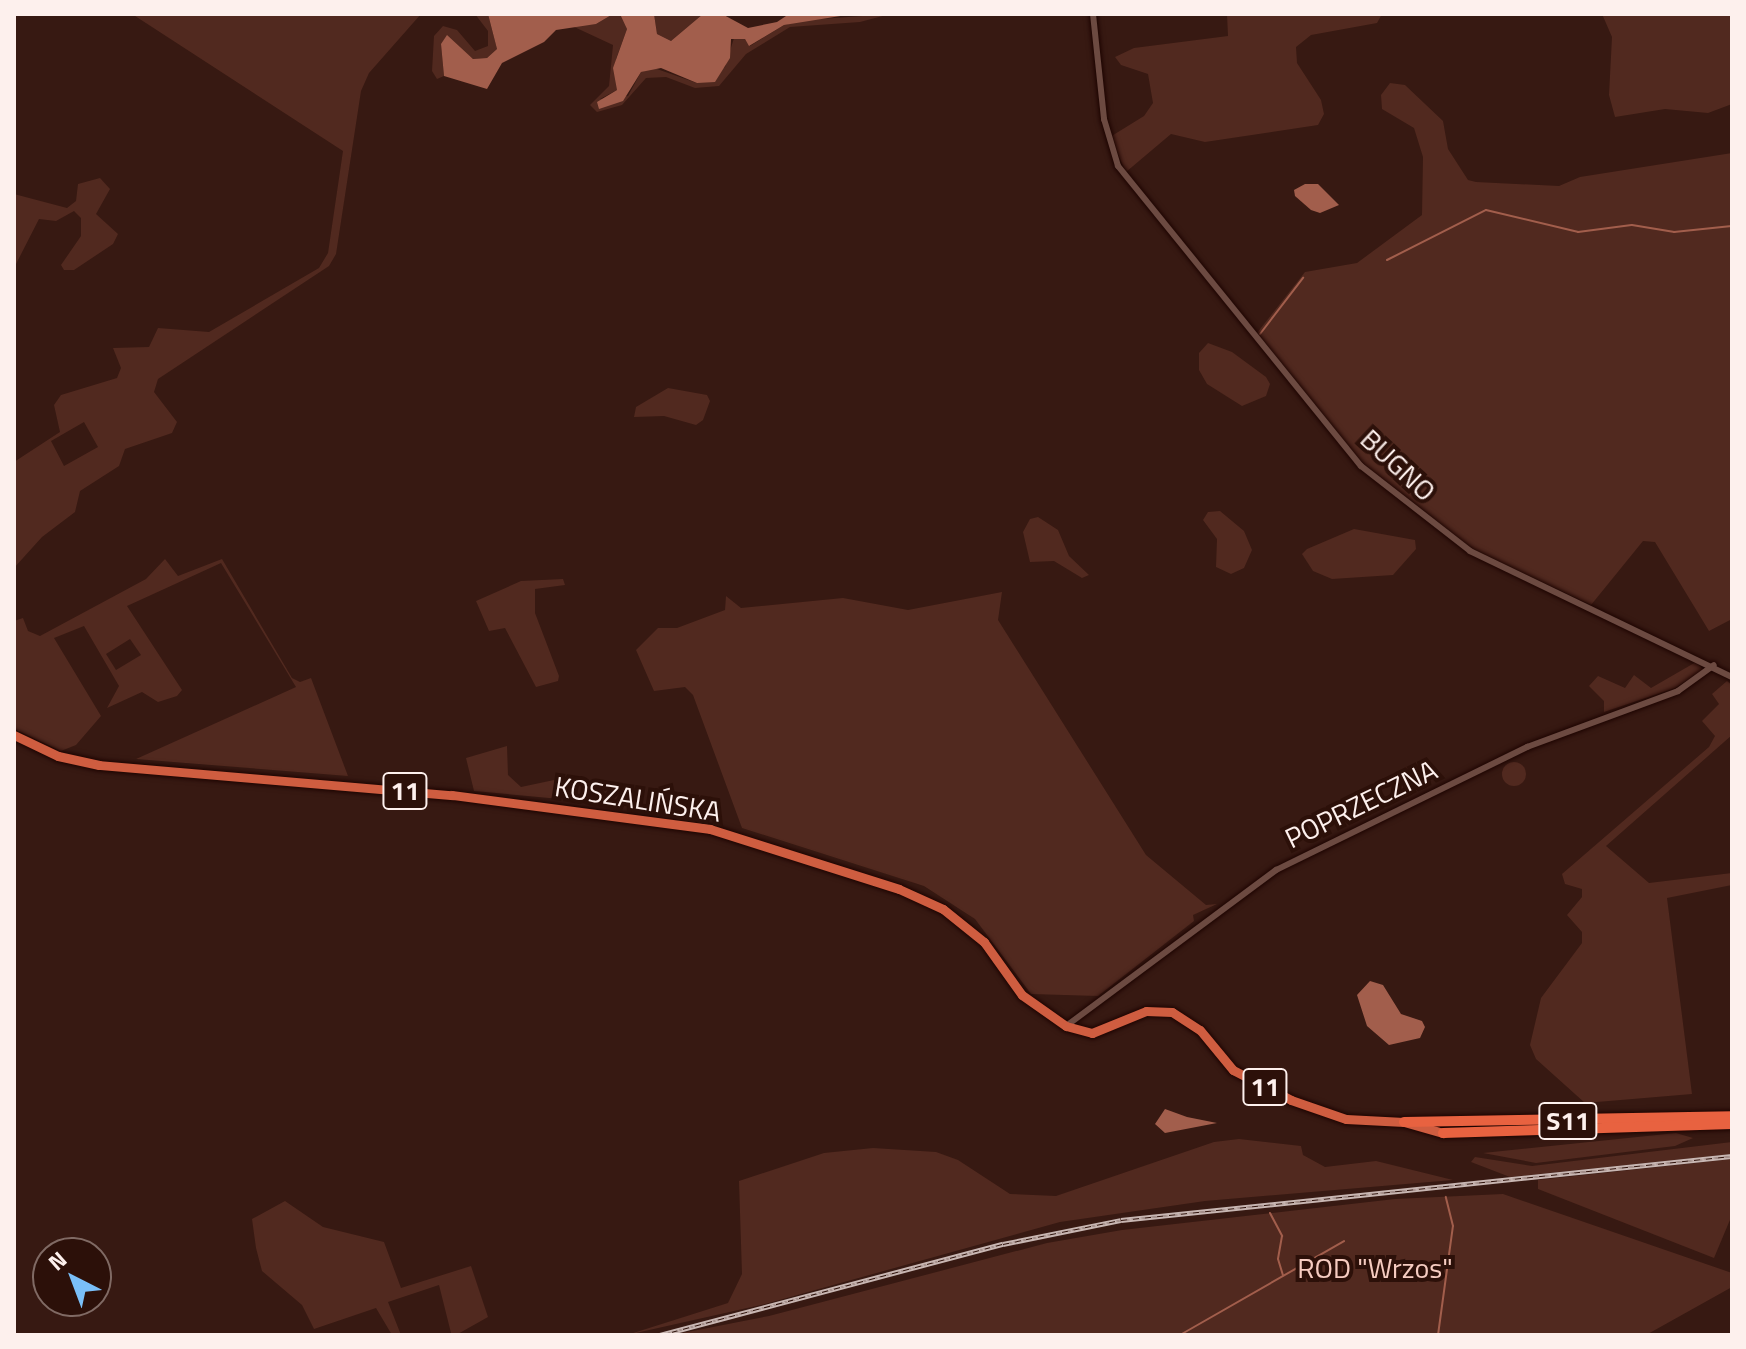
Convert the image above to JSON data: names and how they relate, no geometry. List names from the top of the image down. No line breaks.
{"streets":{"highway":["11","KOSZALIŃSKA","S11"],"street":["BUGNO","POPRZECZNA"]},"crossings":[["BUGNO","POPRZECZNA"],["11","KOSZALIŃSKA"],["11","POPRZECZNA"],["11","S11"],["KOSZALIŃSKA","POPRZECZNA"]],"parks":["ROD \"Wrzos\""],"north":"top left"}
